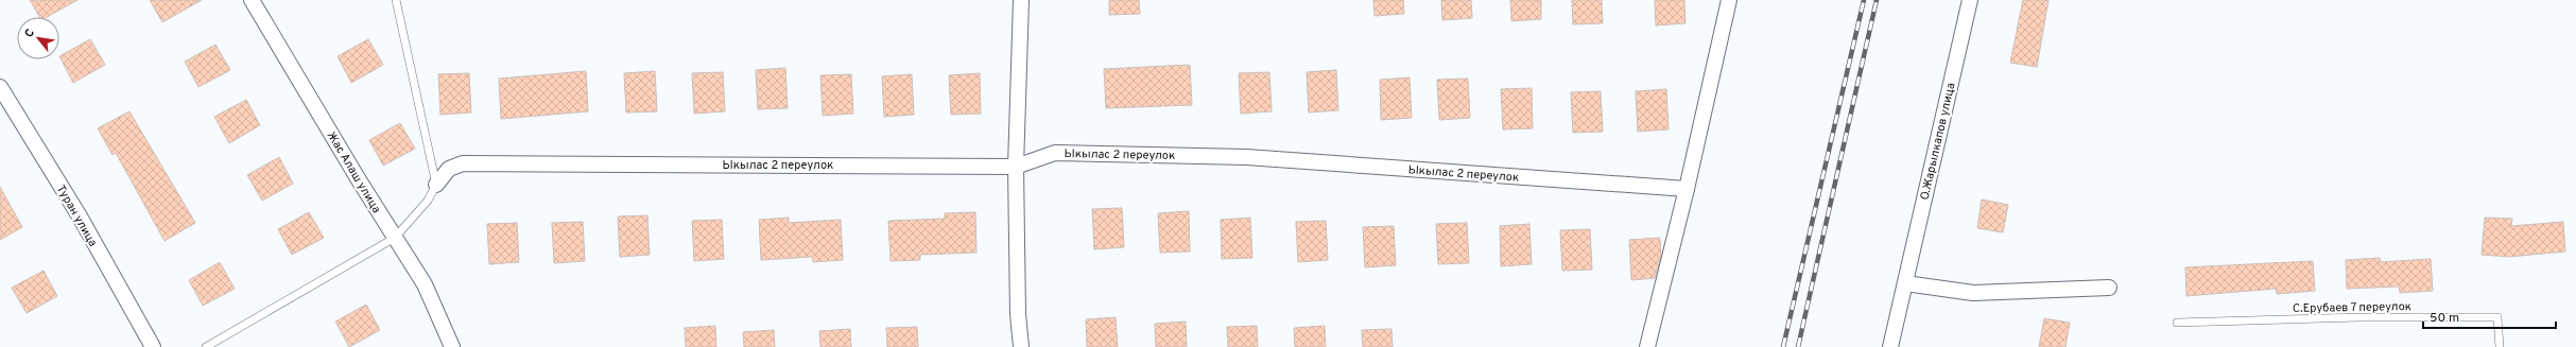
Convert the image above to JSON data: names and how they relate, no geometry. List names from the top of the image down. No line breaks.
{"streets":{"street":["О.Жарылкапов улица","Ыкылас 2 переулок","Жас Алаш улица","Туран улица"],"lane":["С.Ерубаев 7 переулок"]},"scale_bar":"50 m","north":"top left"}
